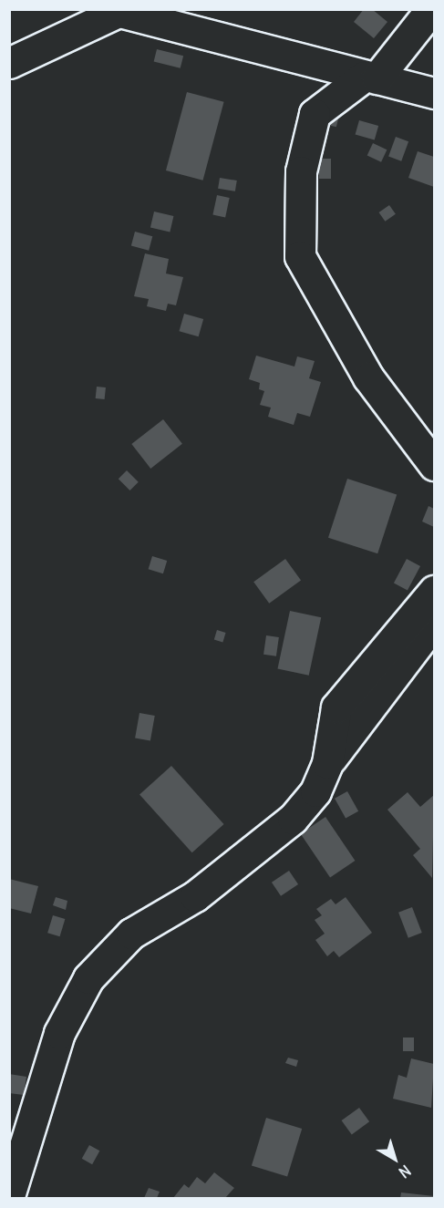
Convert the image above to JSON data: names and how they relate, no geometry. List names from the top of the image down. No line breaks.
{"north":"bottom right"}
